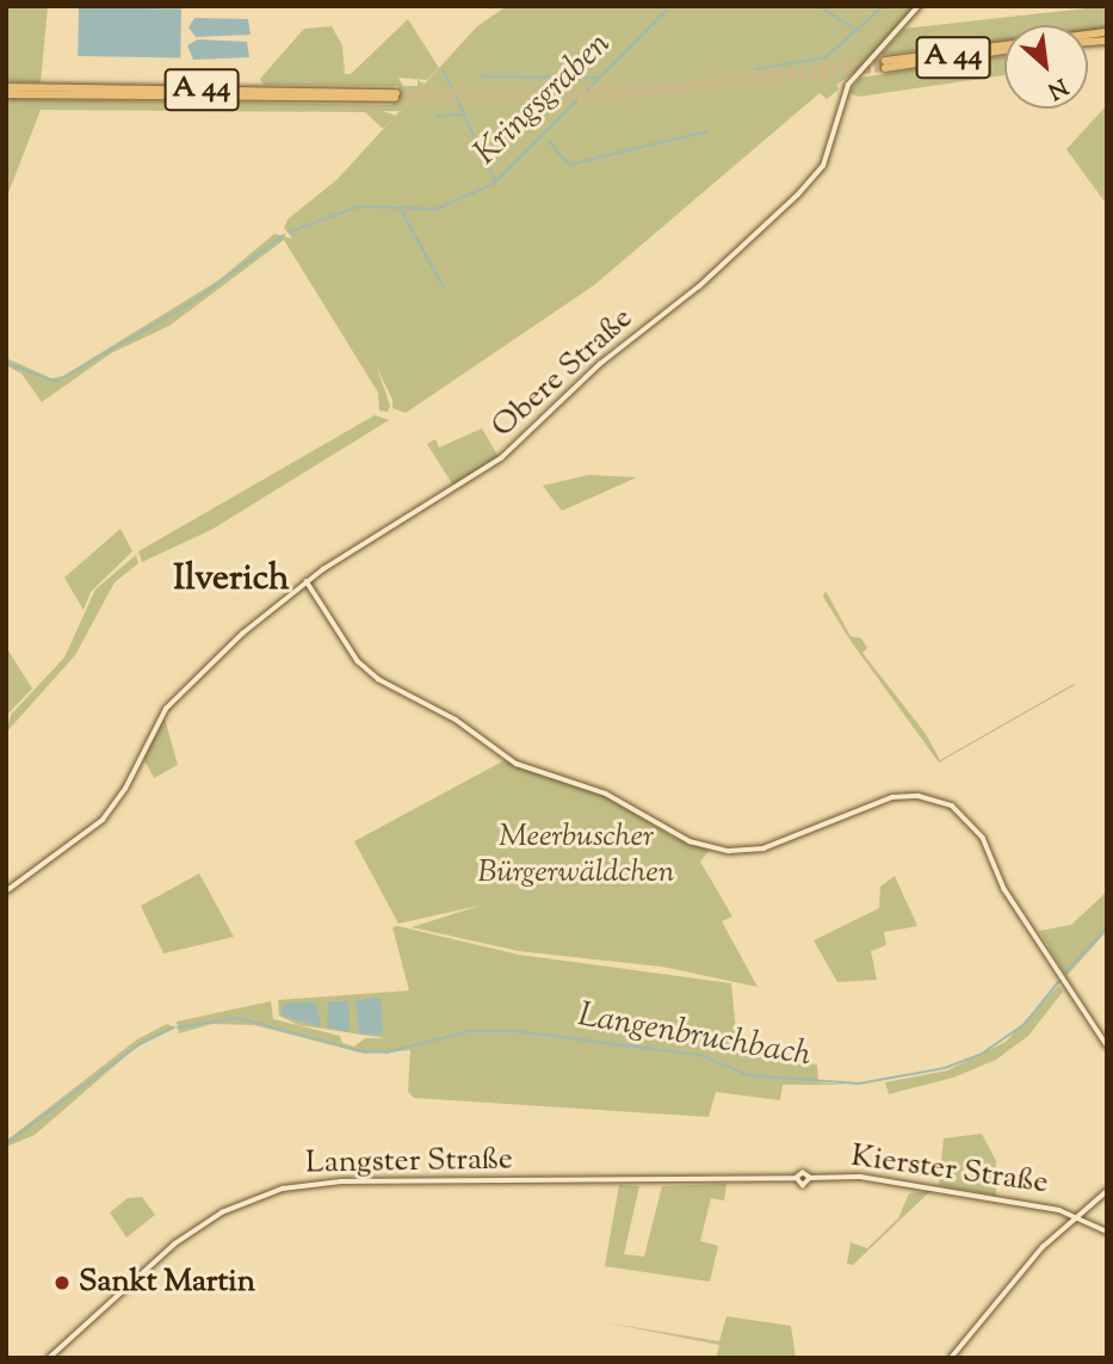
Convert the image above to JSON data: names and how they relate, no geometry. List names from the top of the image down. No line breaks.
{"streets":{"highway":["A 44"],"street":["Obere Straße","Langster Straße","Kierster Straße"]},"crossings":[["Langster Straße","Kierster Straße"]],"districts":["Ilverich"],"water":["Kringsgraben","Langenbruchbach"],"parks":["Meerbuscher Bürgerwäldchen"],"places":["Sankt Martin"],"north":"bottom right"}
